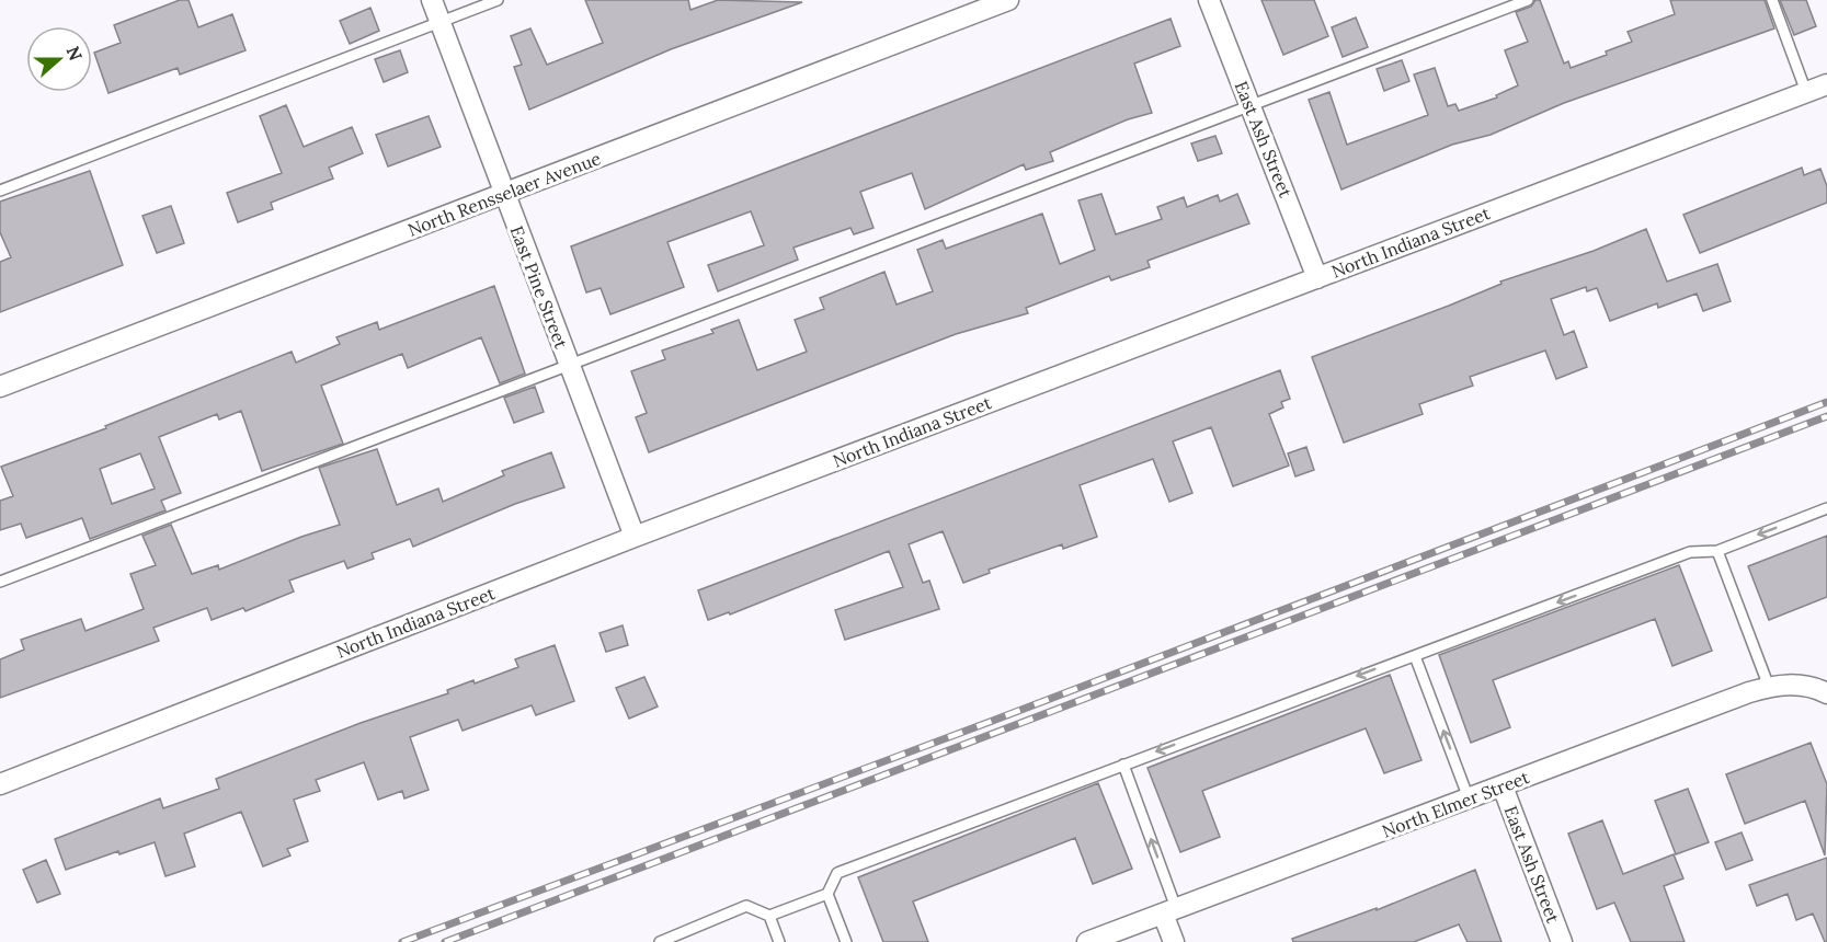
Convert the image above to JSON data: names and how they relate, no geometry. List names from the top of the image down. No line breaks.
{"streets":{"street":["East Ash Street","North Rensselaer Avenue","North Indiana Street","East Pine Street","North Elmer Street"]},"crossings":[["East Ash Street","North Indiana Street"],["East Ash Street","North Elmer Street"],["North Rensselaer Avenue","East Pine Street"],["North Indiana Street","East Pine Street"]],"north":"right"}
